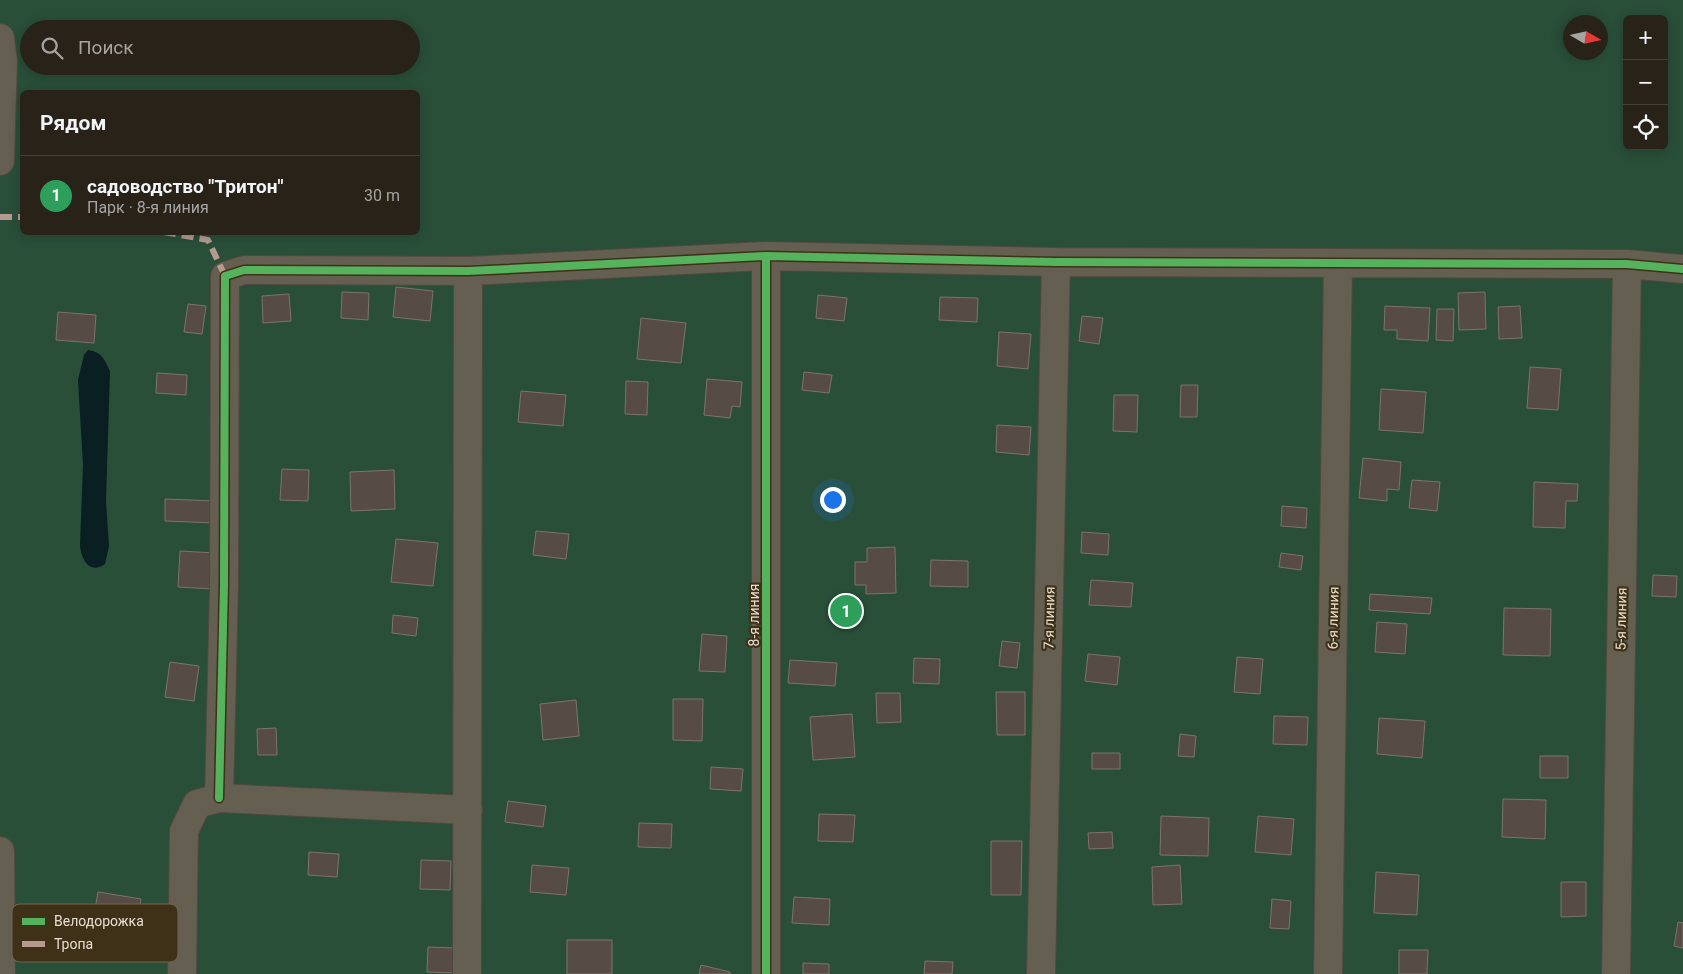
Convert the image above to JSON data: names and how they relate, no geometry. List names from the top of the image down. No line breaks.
{"streets":{"street":["8-я линия","7-я линия","6-я линия","5-я линия"]},"legend":["Велодорожка","Тропа"],"north":"right","page":{"map_buttons":["+","−"],"search":"Поиск","heading":"Рядом","list":[{"mark":"1","name":"садоводство \"Тритон\"","note":"Парк · 8-я линия","value":"30 m"}],"pins":"1"}}
